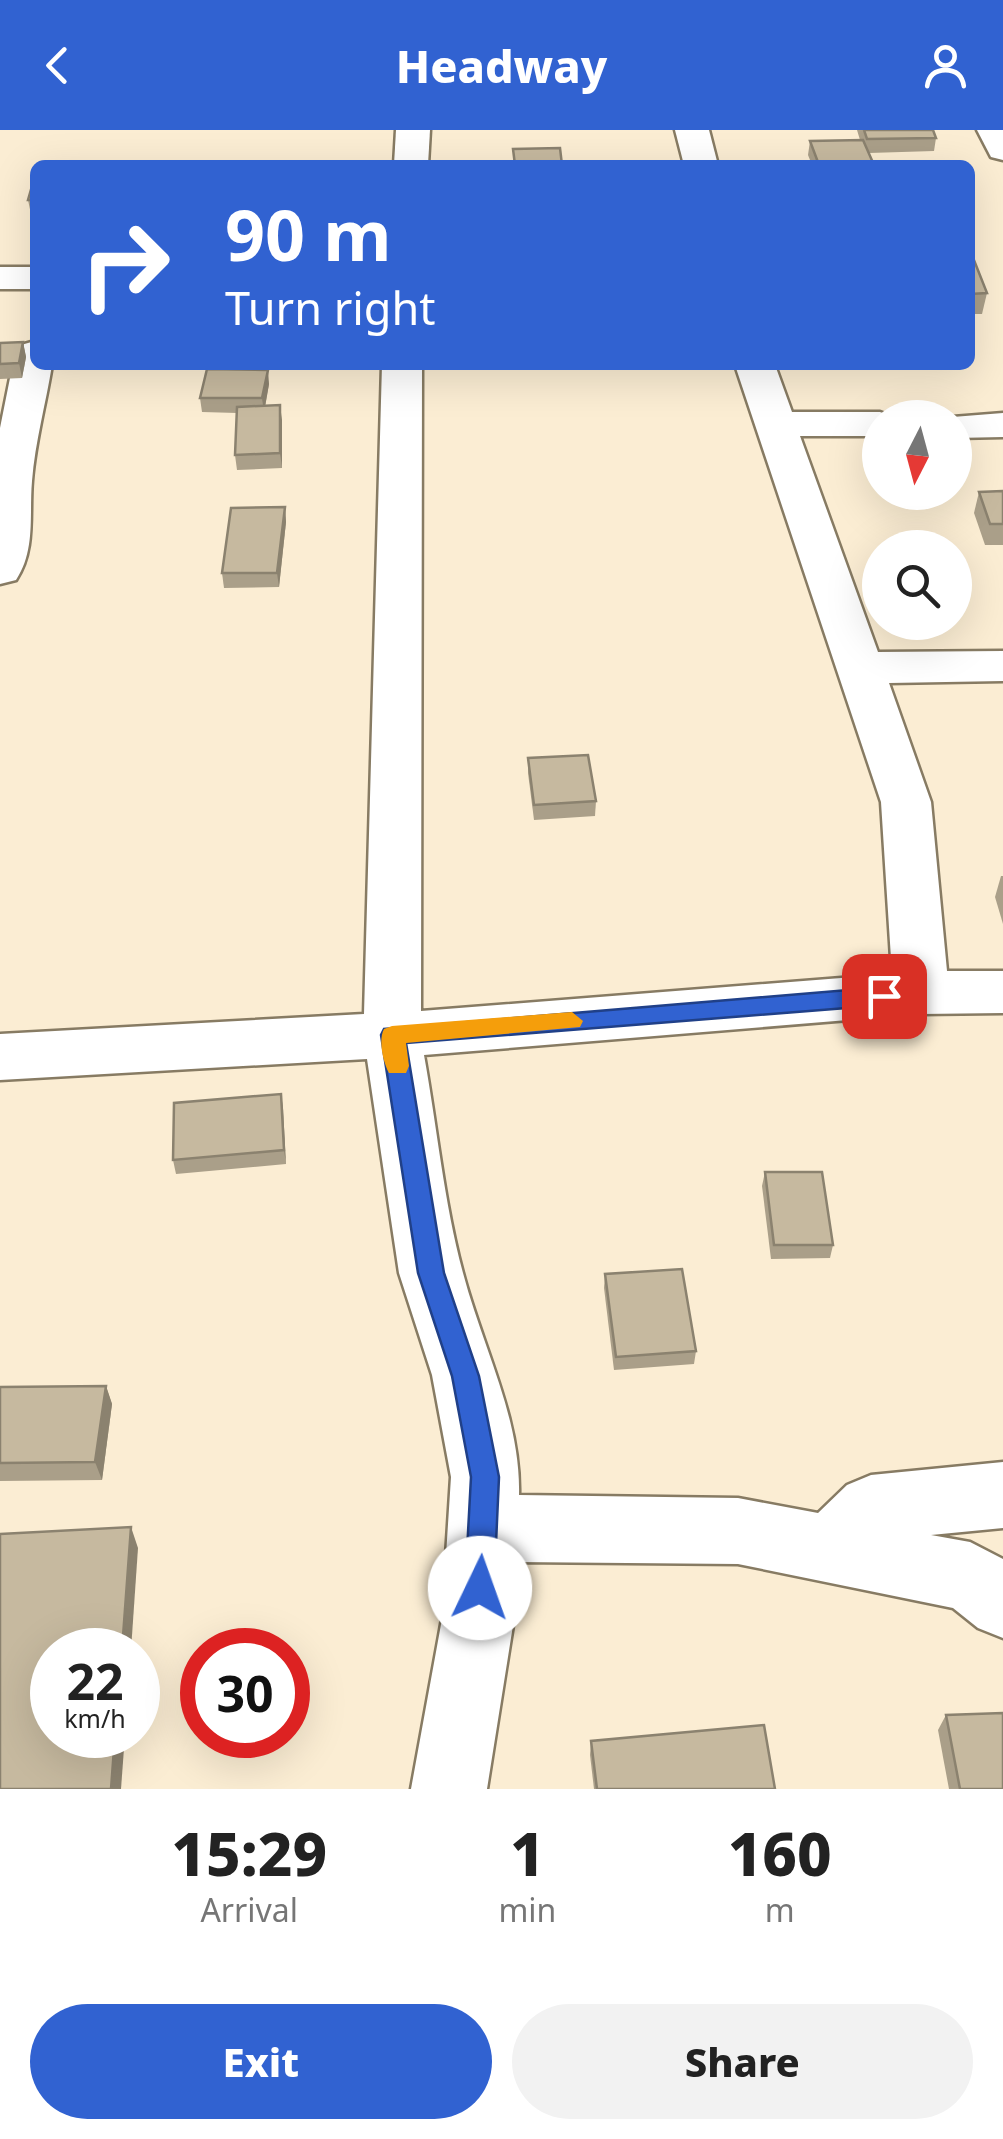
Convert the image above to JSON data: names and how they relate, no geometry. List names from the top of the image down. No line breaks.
{"north":"bottom","page":{"header":"Headway","turn":["90 m","Turn right"],"speed":"22 km/h","limit":"30","eta":["15:29","Arrival","1","min","160","m"],"buttons":["Exit","Share"]}}
